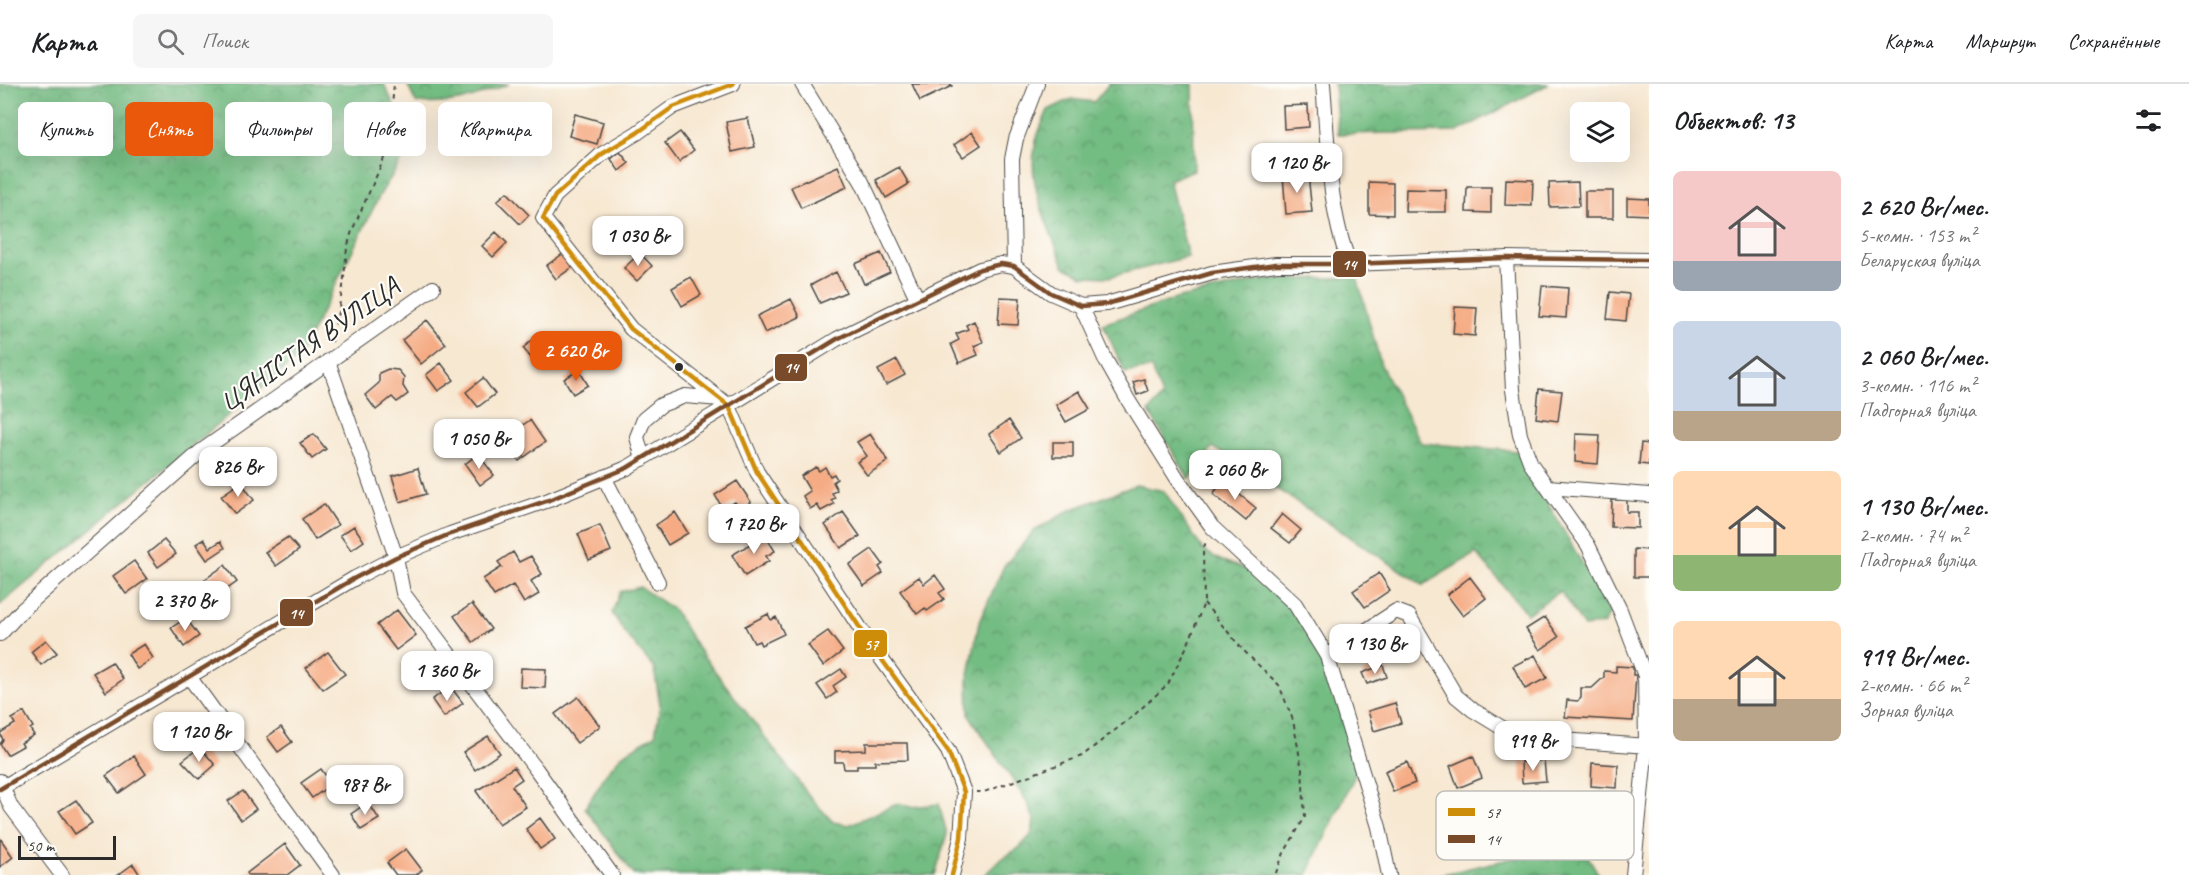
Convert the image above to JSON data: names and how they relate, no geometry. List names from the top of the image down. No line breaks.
{"streets":{"street":["ЦЯНІСТАЯ ВУЛІЦА"]},"lines":["transit line 57","transit line 14"],"legend":["57","14"],"scale_bar":"50 m","page":{"header":"Карта","search":"Поиск","nav":["Карта","Маршрут","Сохранённые"],"heading":"Объектов: 13","chip":["Купить","Снять","Фильтры","Новое","Квартира"],"price":["1 120 Br","1 030 Br","2 620 Br","1 050 Br","826 Br","2 060 Br","1 720 Br","2 370 Br","1 130 Br","1 360 Br","1 120 Br","919 Br","987 Br"],"list":[{"name":"2 620 Br/мес.","note":"5-комн. · 153 m² · Беларуская вуліца"},{"name":"2 060 Br/мес.","note":"3-комн. · 116 m² · Падгорная вуліца"},{"name":"1 130 Br/мес.","note":"2-комн. · 74 m² · Падгорная вуліца"},{"name":"919 Br/мес.","note":"2-комн. · 66 m² · Зорная вуліца"}],"scale":"50 m"}}
